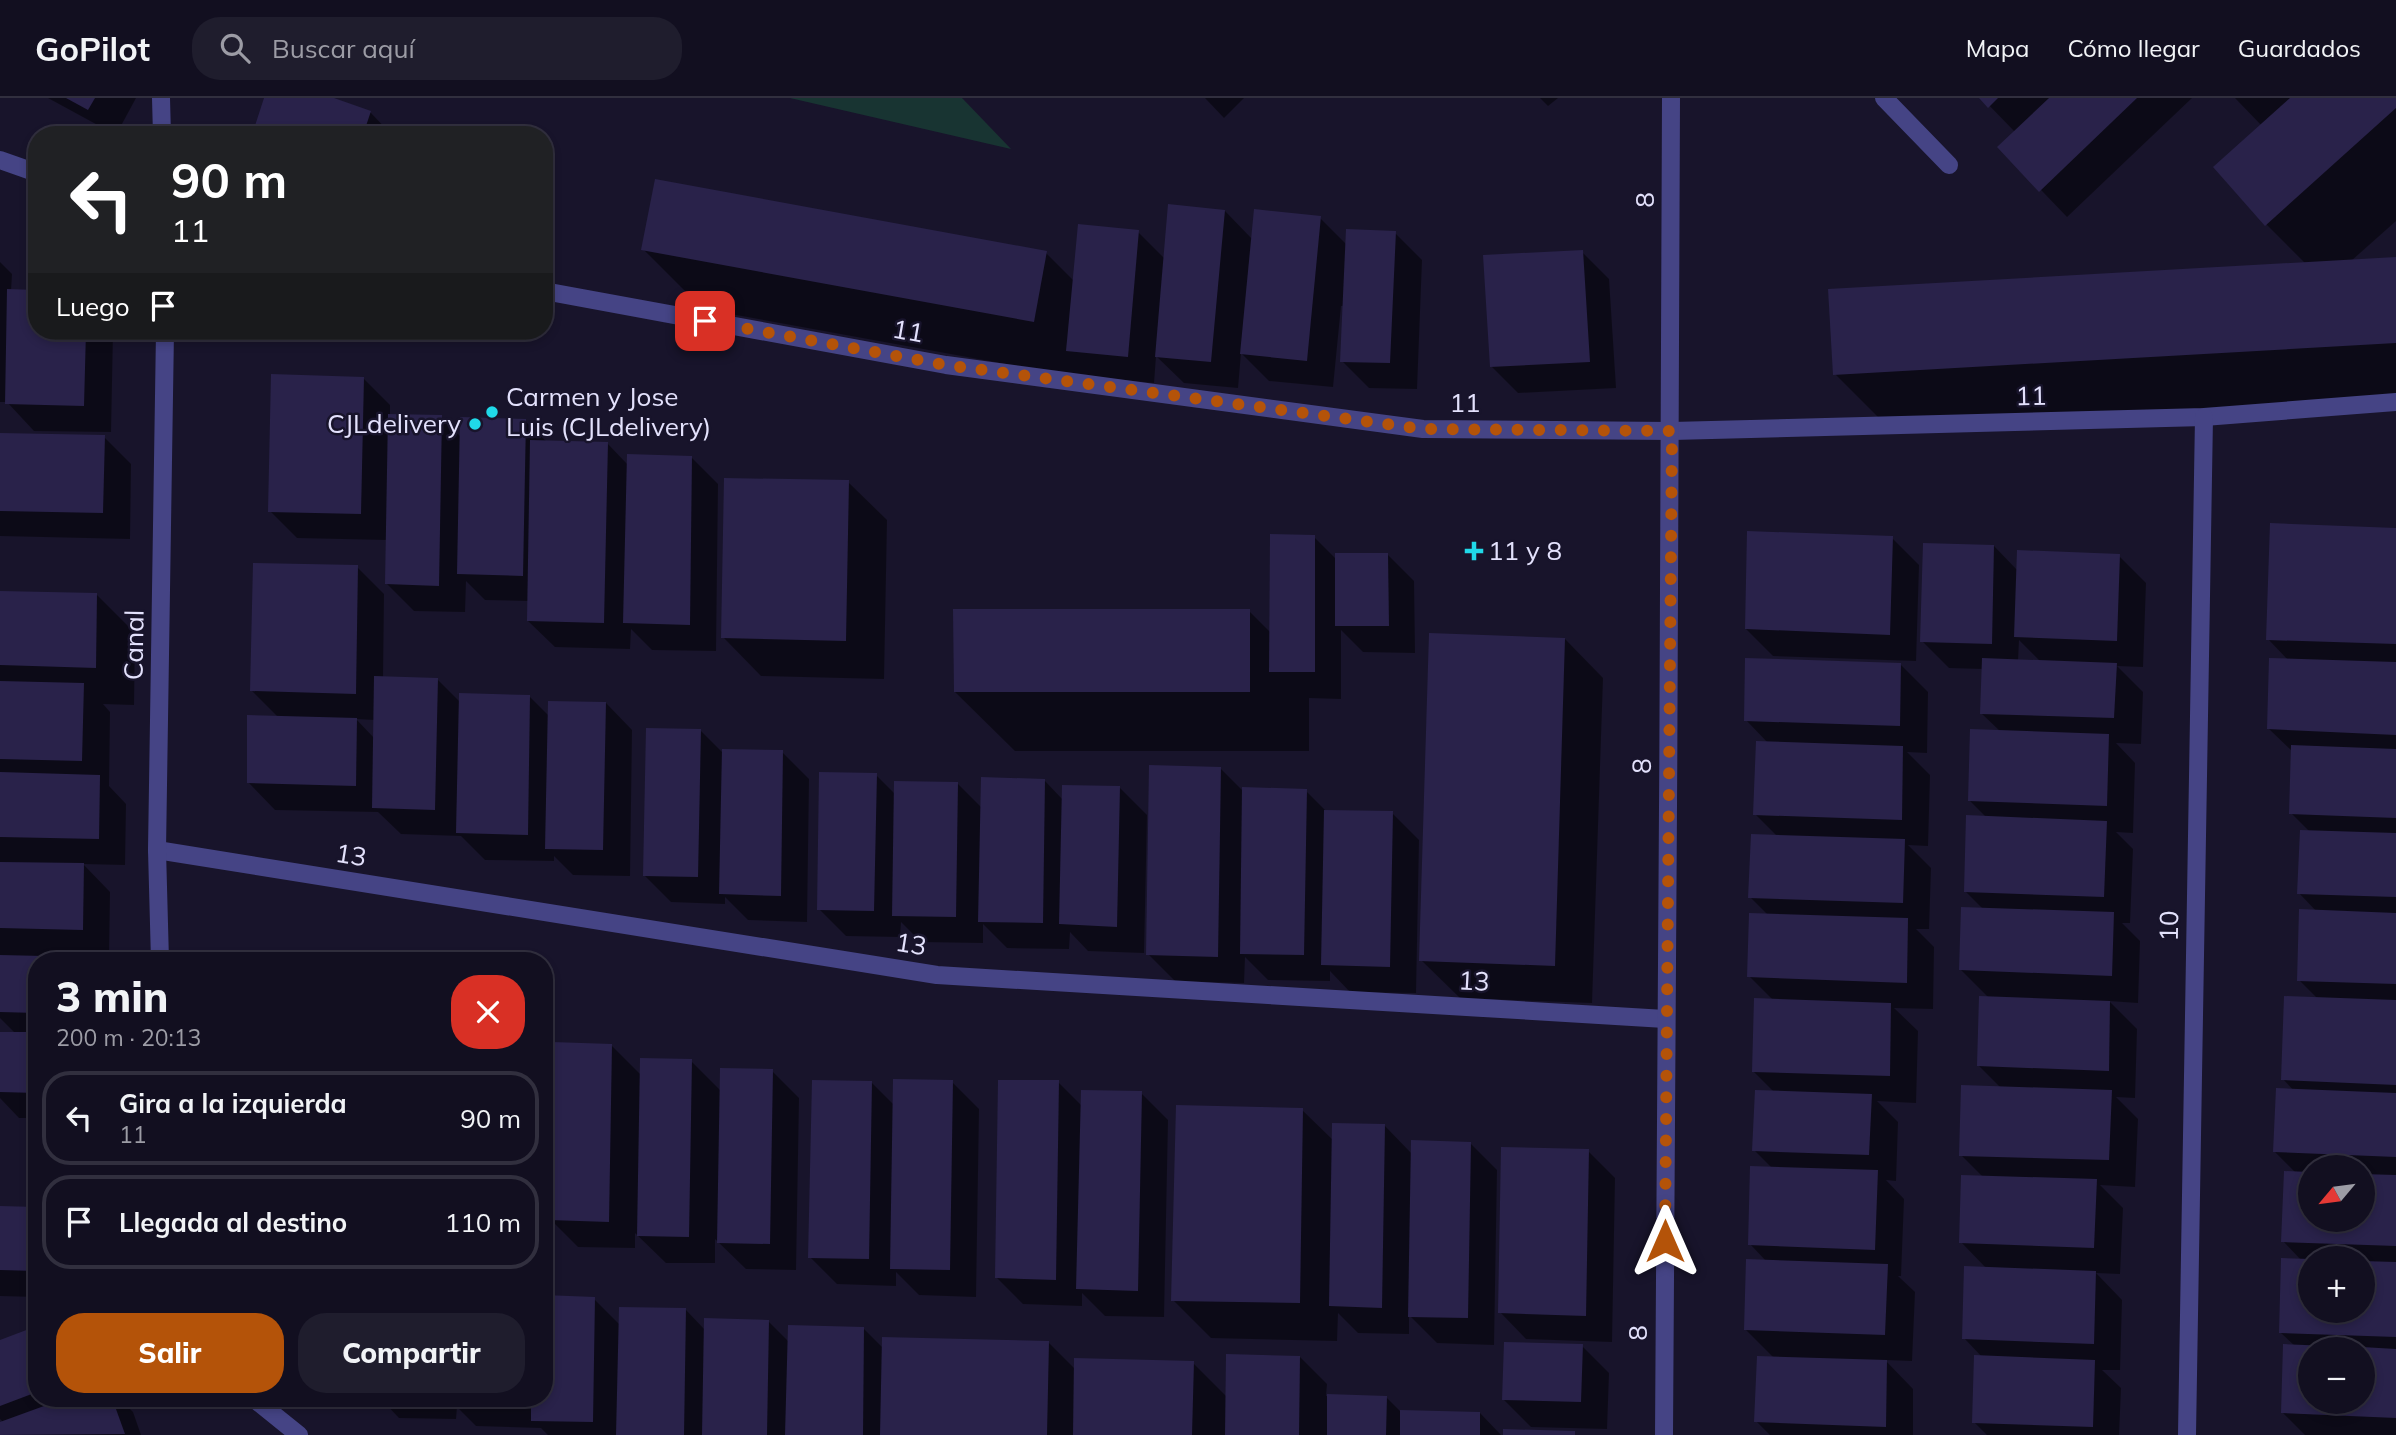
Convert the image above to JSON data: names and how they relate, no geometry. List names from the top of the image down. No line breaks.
{"streets":{"street":["8","11","Canal","13","10"]},"crossings":[["8","11"],["8","13"],["11","10"],["Canal","13"]],"places":{"other":["Carmen y Jose Luis (CJLdelivery)","CJLdelivery"],"health":["11 y 8"]},"north":"bottom left","page":{"header":"GoPilot","search":"Buscar aquí","nav":["Mapa","Cómo llegar","Guardados"],"turn":["90 m","11"],"then":"Luego","heading":["3 min","200 m · 20:13"],"list":[{"name":"Gira a la izquierda","note":"11","value":"90 m"},{"name":"Llegada al destino","value":"110 m"}],"map_buttons":["+","−"],"buttons":["Salir","Compartir"]}}
